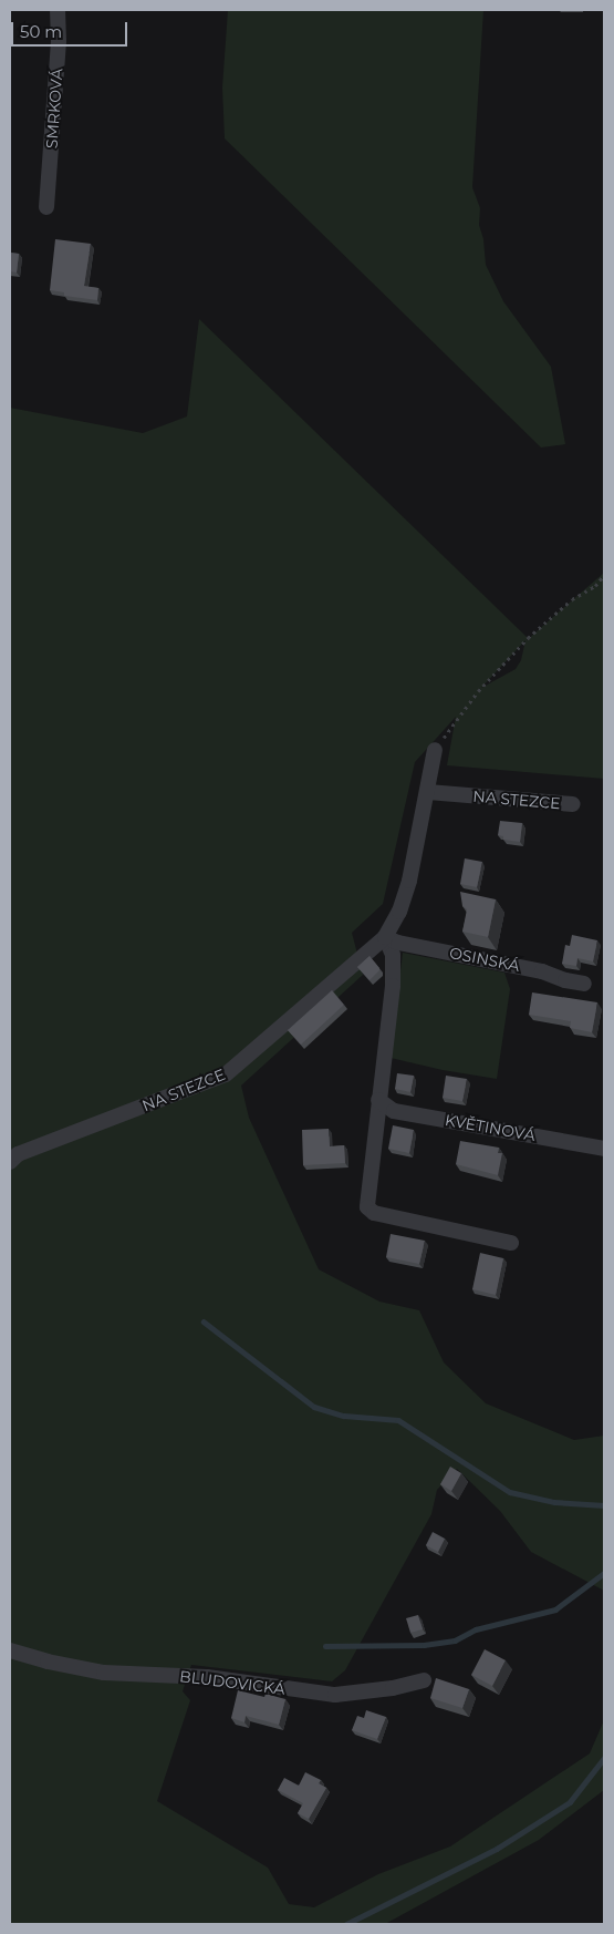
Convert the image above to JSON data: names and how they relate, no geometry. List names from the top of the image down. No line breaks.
{"streets":{"street":["SMRKOVÁ","NA STEZCE","OSINSKÁ","KVĚTINOVÁ","BLUDOVICKÁ"]},"crossings":[["NA STEZCE","OSINSKÁ"]],"scale_bar":"50 m"}
